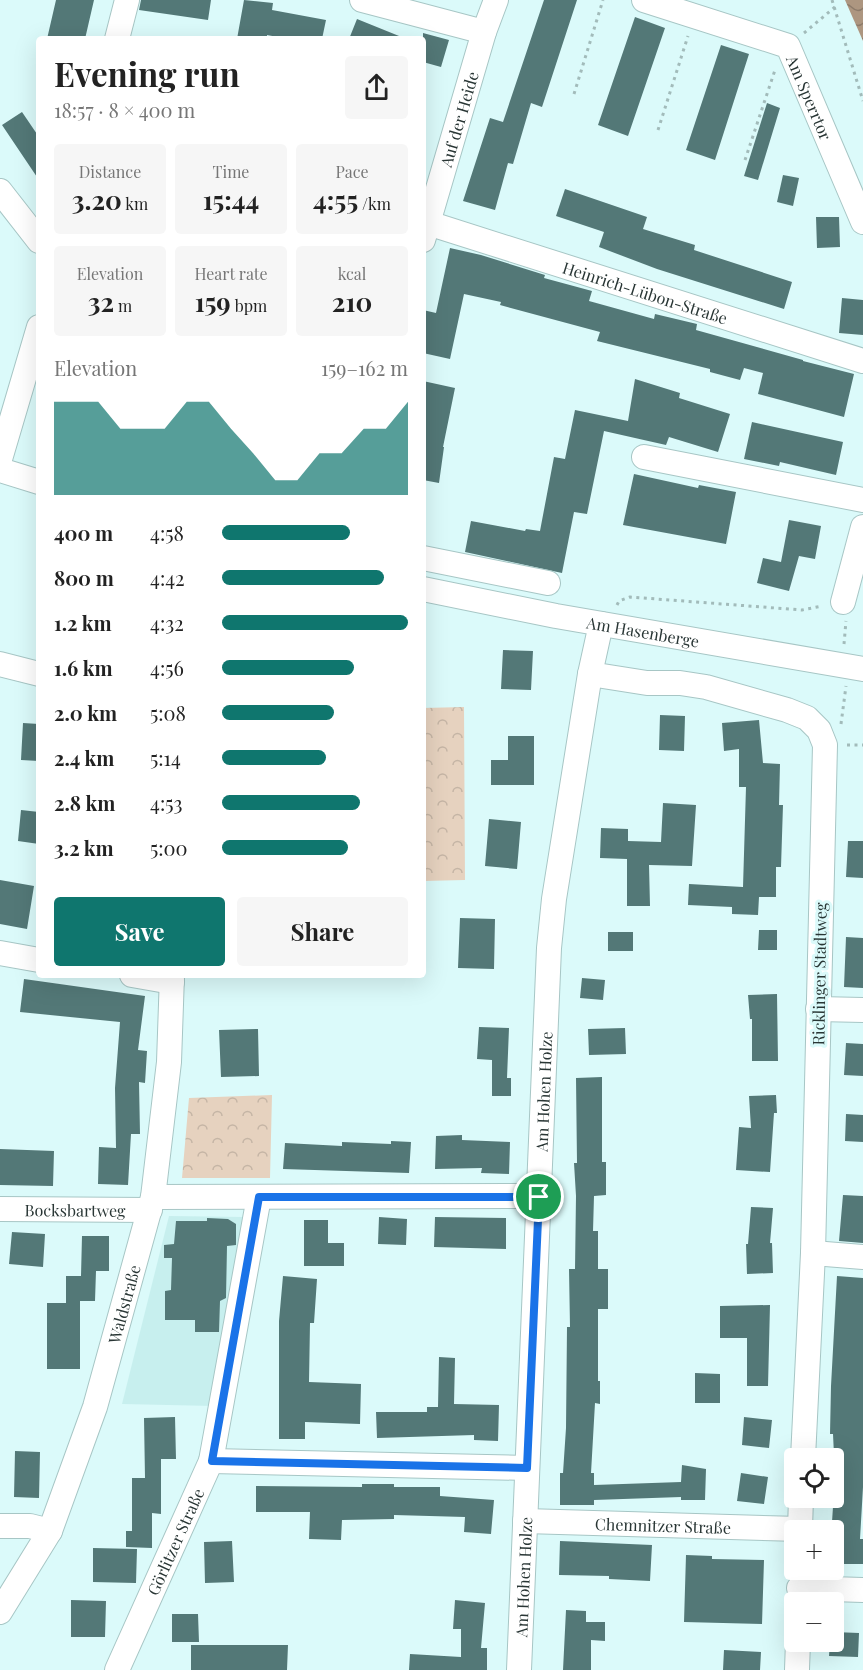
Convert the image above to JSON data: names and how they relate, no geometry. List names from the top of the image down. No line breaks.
{"streets":{"street":["Am Sperrtor","Auf der Heide","Heinrich-Lübon-Straße","Am Hasenberge","Ricklinger Stadtweg","Am Hohen Holze","Bocksbartweg","Waldstraße","Chemnitzer Straße","Görlitzer Straße"]},"crossings":[["Am Hasenberge","Am Hohen Holze"],["Ricklinger Stadtweg","Am Hohen Holze"],["Am Hohen Holze","Bocksbartweg"],["Am Hohen Holze","Chemnitzer Straße"],["Bocksbartweg","Waldstraße"],["Bocksbartweg","Görlitzer Straße"]],"page":{"heading":["Evening run","18:57 · 8 × 400 m"],"stats":[["Distance","3.20 km"],["Time","15:44"],["Pace","4:55 /km"],["Elevation","32 m"],["Heart rate","159 bpm"],["kcal","210"]],"chart":["Elevation","159–162 m"],"list":[{"name":"400 m","note":"4:58"},{"name":"800 m","note":"4:42"},{"name":"1.2 km","note":"4:32"},{"name":"1.6 km","note":"4:56"},{"name":"2.0 km","note":"5:08"},{"name":"2.4 km","note":"5:14"},{"name":"2.8 km","note":"4:53"},{"name":"3.2 km","note":"5:00"}],"buttons":["Save","Share"],"map_buttons":["+","−"]}}
